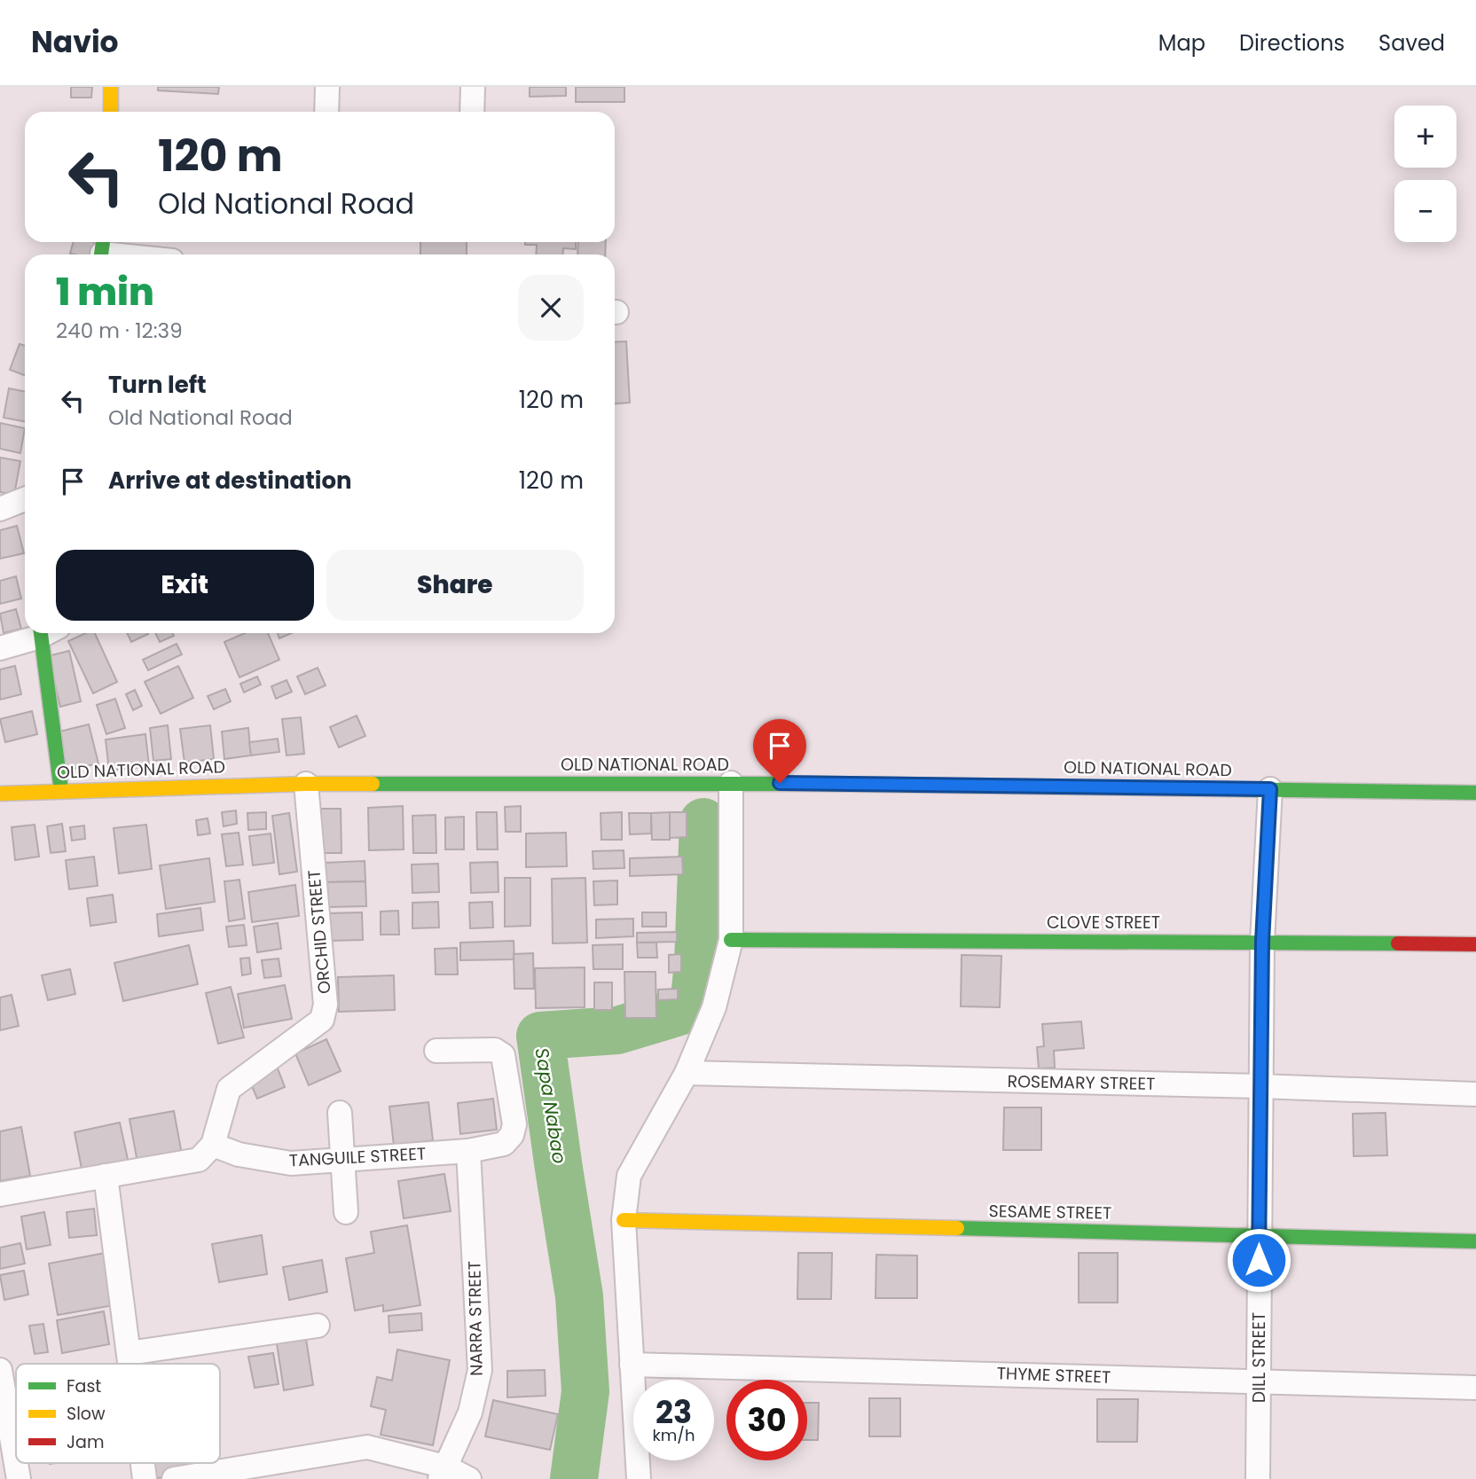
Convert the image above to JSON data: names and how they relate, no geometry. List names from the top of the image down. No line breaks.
{"streets":{"street":["OLD NATIONAL ROAD","CLOVE STREET","ORCHID STREET","ROSEMARY STREET","TANGUILE STREET","SESAME STREET","NARRA STREET","DILL STREET","THYME STREET"]},"crossings":[["OLD NATIONAL ROAD","ORCHID STREET"],["OLD NATIONAL ROAD","DILL STREET"],["CLOVE STREET","DILL STREET"],["ORCHID STREET","TANGUILE STREET"],["ROSEMARY STREET","DILL STREET"],["TANGUILE STREET","NARRA STREET"],["SESAME STREET","DILL STREET"],["DILL STREET","THYME STREET"]],"water":["Sapa Nabao"],"legend":["Fast","Slow","Jam"],"page":{"header":"Navio","nav":["Map","Directions","Saved"],"map_buttons":["+","−"],"turn":["120 m","Old National Road"],"heading":["1 min","240 m · 12:39"],"list":[{"name":"Turn left","note":"Old National Road","value":"120 m"},{"name":"Arrive at destination","value":"120 m"}],"buttons":["Exit","Share"],"speed":"23 km/h","limit":"30"}}
